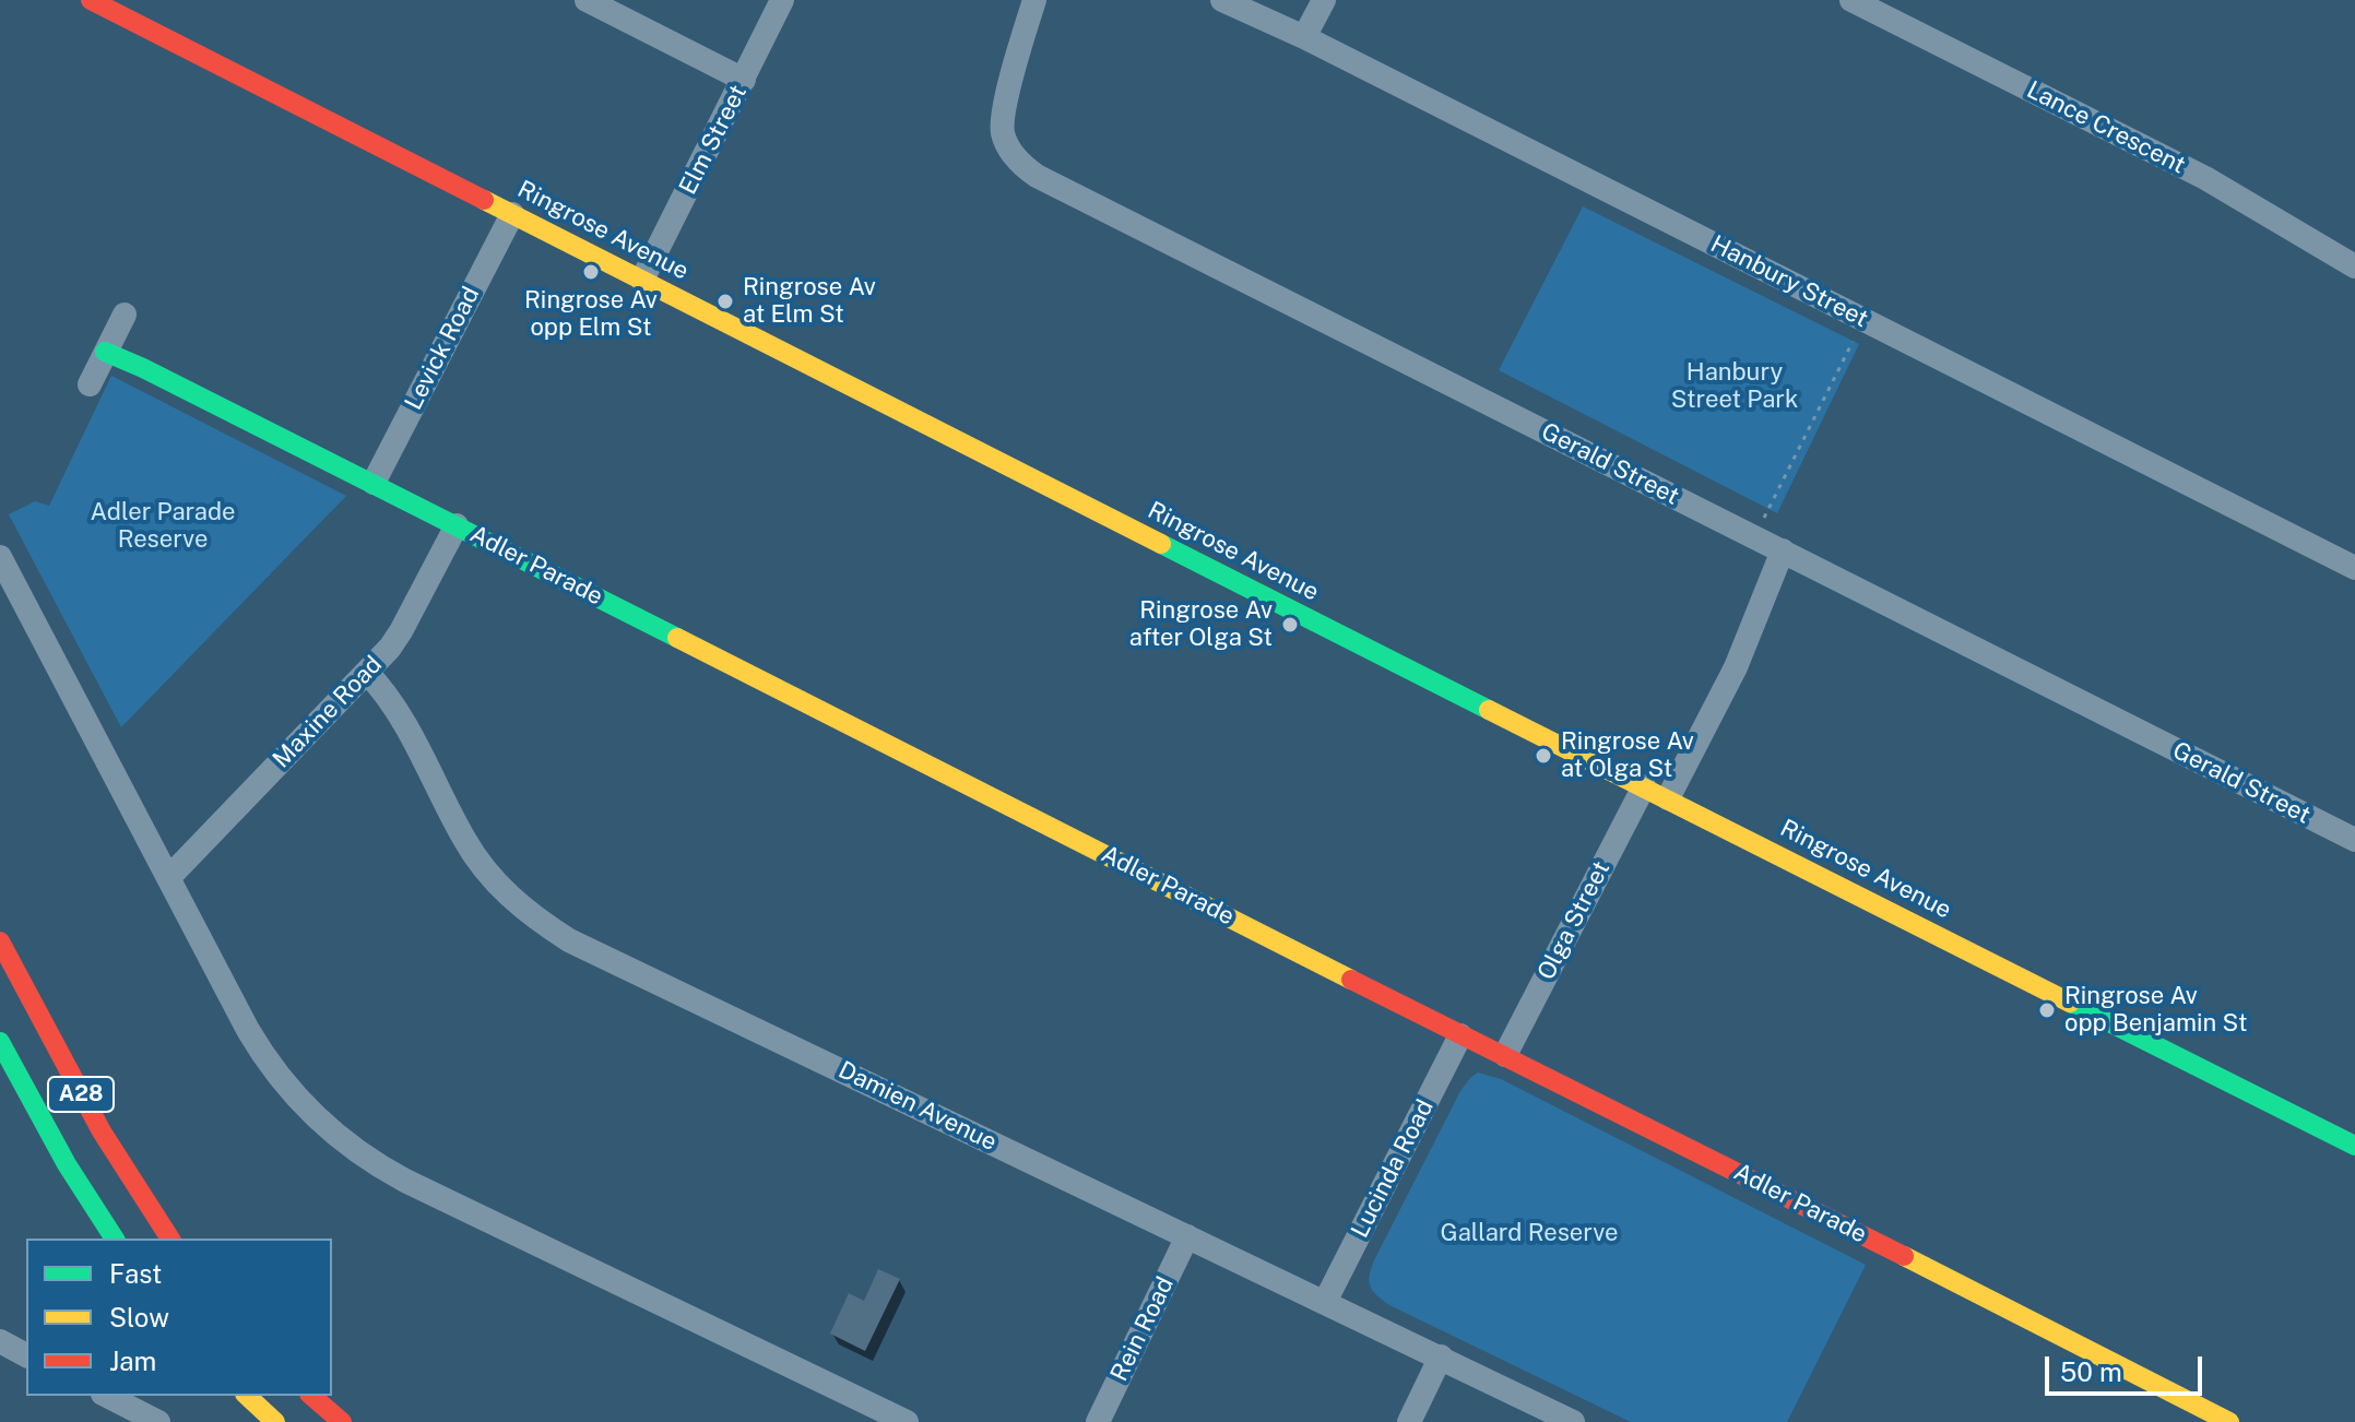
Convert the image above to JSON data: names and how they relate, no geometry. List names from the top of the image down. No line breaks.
{"streets":{"main road":["Ringrose Avenue","Adler Parade","A28"],"street":["Lance Crescent","Elm Street","Hanbury Street","Levick Road","Gerald Street","Maxine Road","Olga Street","Damien Avenue","Lucinda Road","Rein Road"]},"crossings":[["Elm Street","Ringrose Avenue"],["Ringrose Avenue","Levick Road"],["Ringrose Avenue","Olga Street"],["Levick Road","Adler Parade"],["Adler Parade","Maxine Road"],["Adler Parade","Olga Street"],["Adler Parade","Lucinda Road"],["Maxine Road","Damien Avenue"],["Damien Avenue","Lucinda Road"],["Damien Avenue","Rein Road"]],"parks":["Hanbury Street Park","Adler Parade Reserve","Gallard Reserve"],"places":["Ringrose Av opp Elm St","Ringrose Av at Elm St","Ringrose Av after Olga St","Ringrose Av at Olga St","Ringrose Av opp Benjamin St"],"legend":["Fast","Slow","Jam"],"scale_bar":"50 m"}
